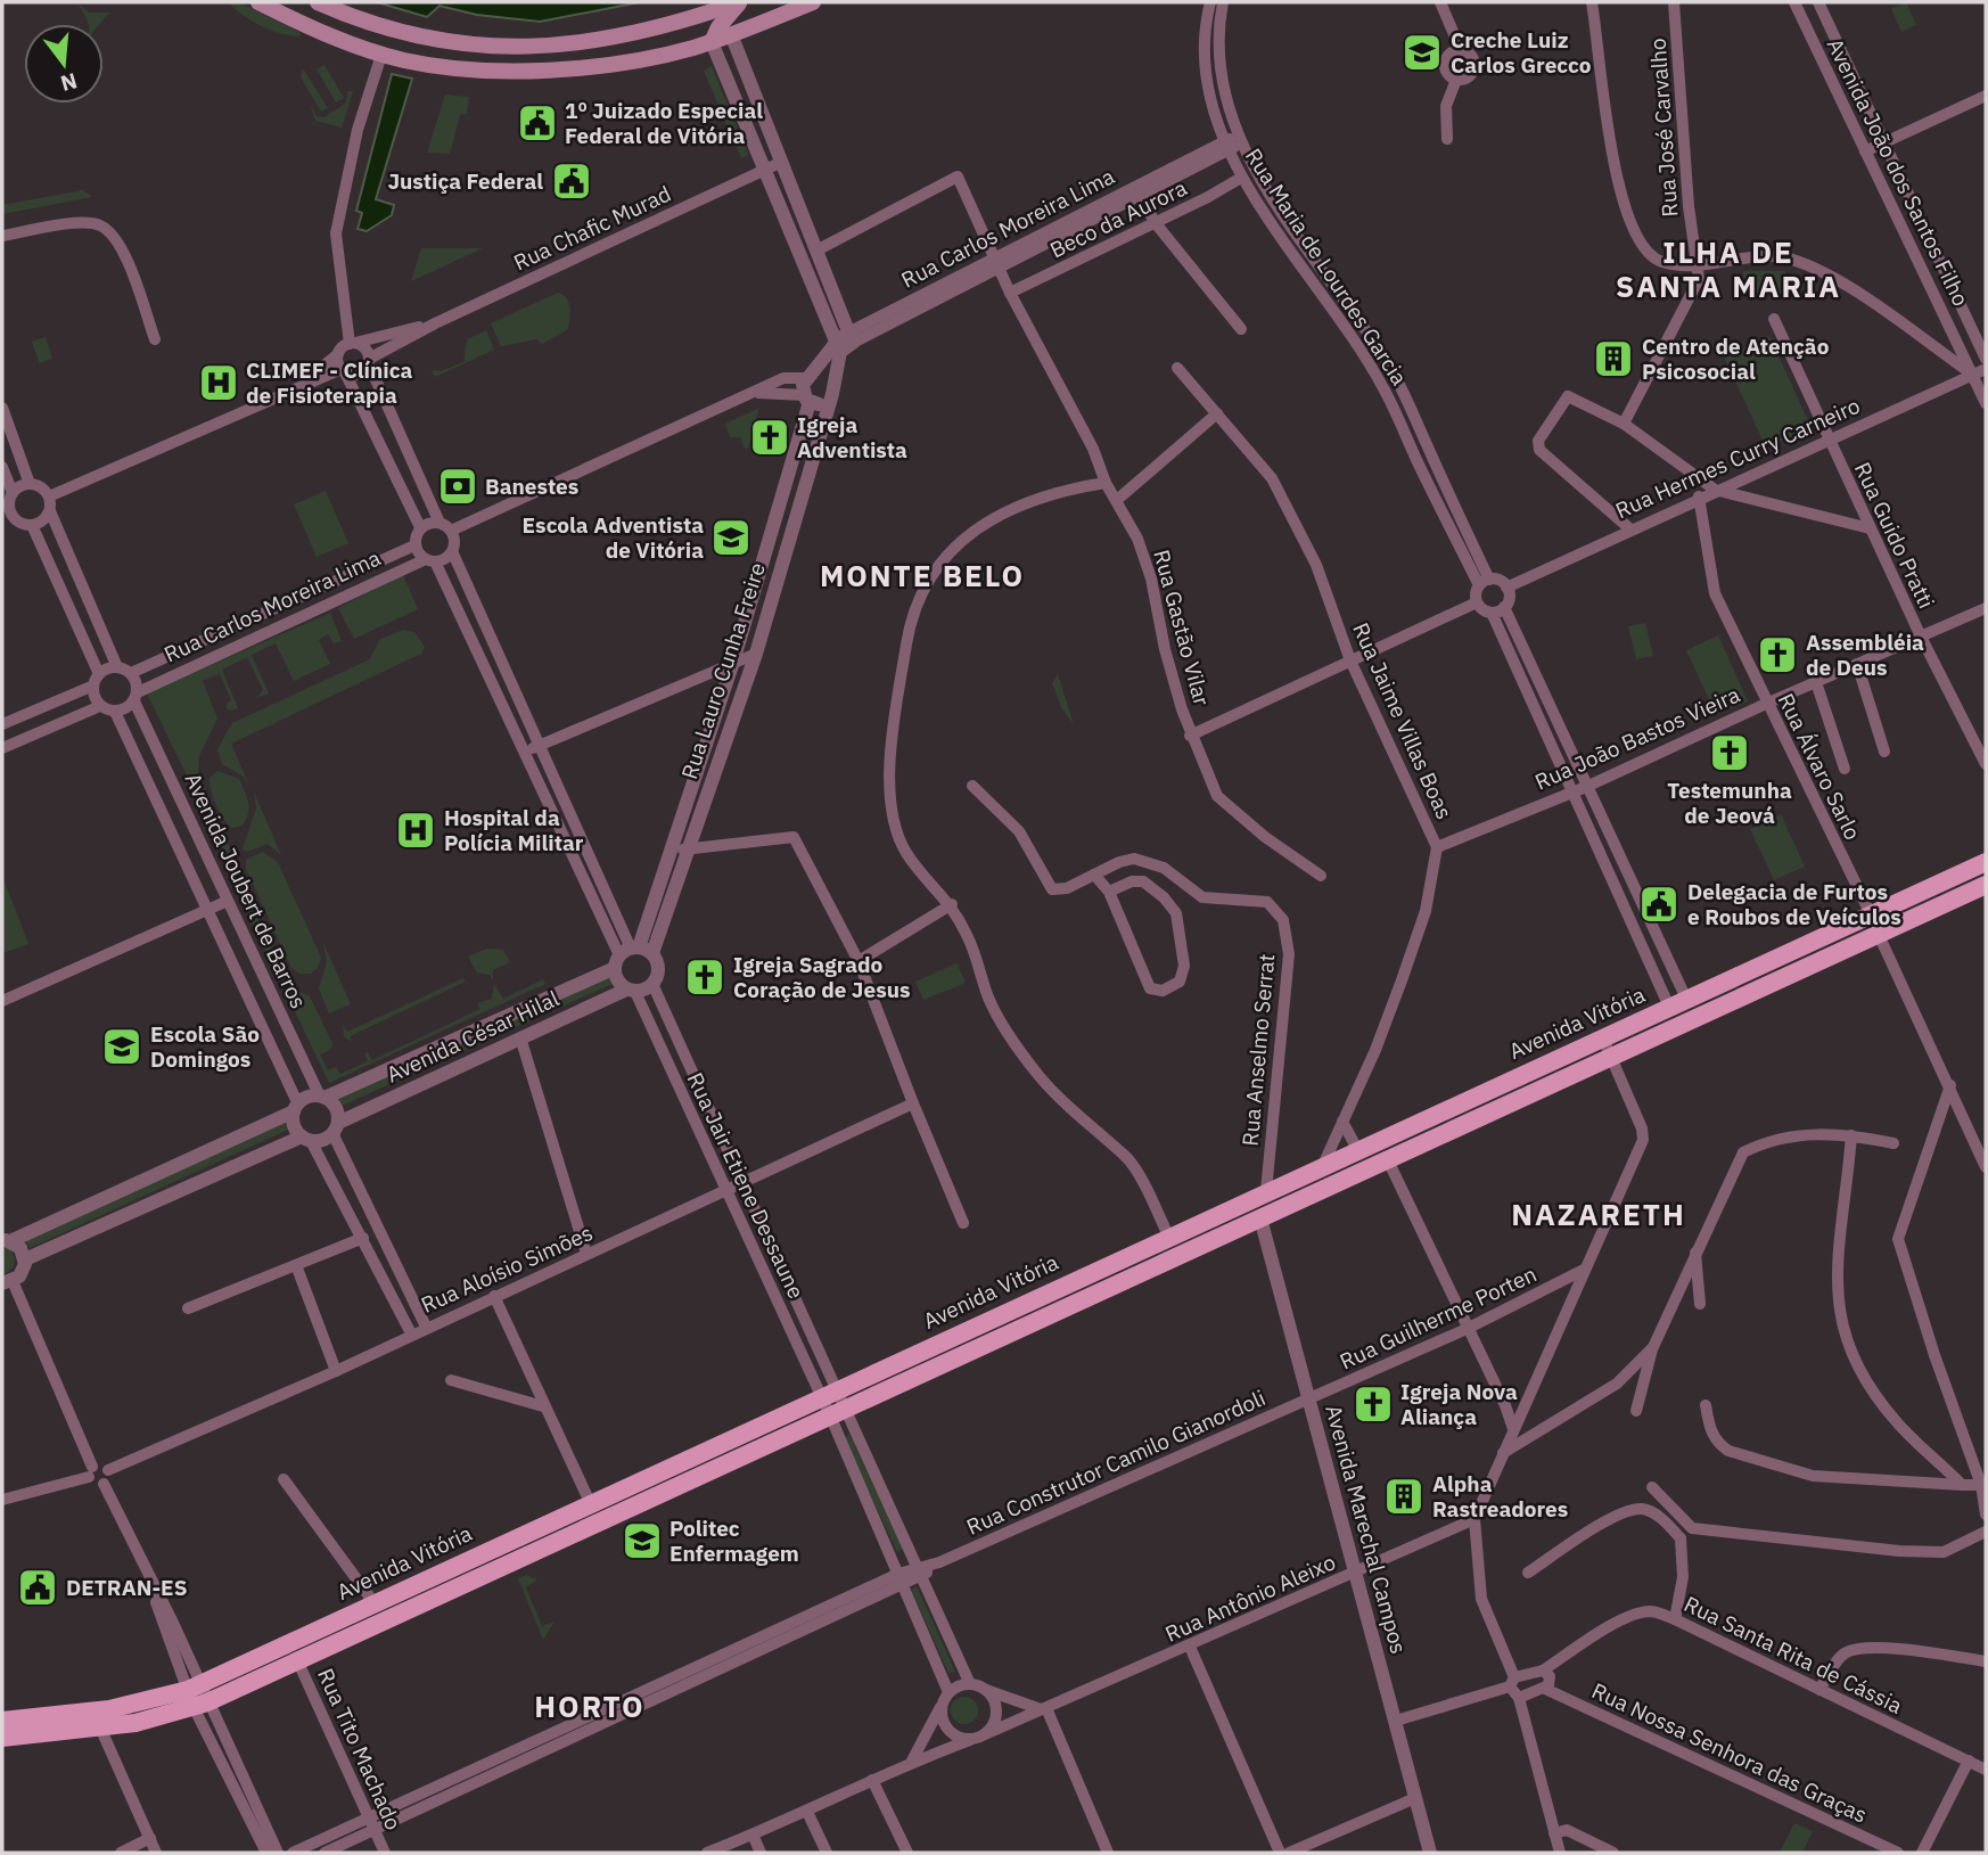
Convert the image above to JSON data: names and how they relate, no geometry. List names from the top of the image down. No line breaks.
{"streets":{"main road":["Avenida Vitória"],"street":["Rua José Carvalho","Avenida João dos Santos Filho","Beco da Aurora","Rua Chafic Murad","Rua Carlos Moreira Lima","Rua Maria de Lourdes Garcia","Rua Hermes Curry Carneiro","Rua Guido Pratti","Rua Gastão Vilar","Rua Lauro Cunha Freire","Rua Jaime Villas Boas","Rua João Bastos Vieira","Rua Álvaro Sarlo","Avenida Joubert de Barros","Avenida César Hilal","Rua Anselmo Serrat","Rua Jair Etiene Dessaune","Rua Aloísio Simões","Rua Guilherme Porten","Rua Construtor Camilo Gianordoli","Avenida Marechal Campos","Rua Antônio Aleixo","Rua Santa Rita de Cássia","Rua Tito Machado","Rua Nossa Senhora das Graças"]},"crossings":[["Avenida João dos Santos Filho","Rua Hermes Curry Carneiro"],["Beco da Aurora","Rua Maria de Lourdes Garcia"],["Beco da Aurora","Rua Gastão Vilar"],["Rua Carlos Moreira Lima","Rua Maria de Lourdes Garcia"],["Rua Carlos Moreira Lima","Rua Gastão Vilar"],["Rua Carlos Moreira Lima","Rua Lauro Cunha Freire"],["Rua Carlos Moreira Lima","Avenida Joubert de Barros"],["Rua Maria de Lourdes Garcia","Rua Hermes Curry Carneiro"],["Rua Hermes Curry Carneiro","Rua Guido Pratti"],["Rua Hermes Curry Carneiro","Rua Álvaro Sarlo"],["Rua Guido Pratti","Rua João Bastos Vieira"],["Rua Lauro Cunha Freire","Avenida César Hilal"],["Rua Jaime Villas Boas","Rua João Bastos Vieira"],["Rua Jaime Villas Boas","Avenida Vitória"],["Rua João Bastos Vieira","Rua Álvaro Sarlo"],["Rua Álvaro Sarlo","Avenida Vitória"],["Avenida Joubert de Barros","Avenida César Hilal"],["Avenida Vitória","Rua Anselmo Serrat"],["Avenida Vitória","Rua Jair Etiene Dessaune"],["Avenida Vitória","Avenida Marechal Campos"],["Avenida Vitória","Rua Tito Machado"],["Avenida César Hilal","Rua Jair Etiene Dessaune"],["Rua Jair Etiene Dessaune","Rua Aloísio Simões"],["Rua Guilherme Porten","Rua Construtor Camilo Gianordoli"],["Rua Guilherme Porten","Avenida Marechal Campos"],["Rua Construtor Camilo Gianordoli","Avenida Marechal Campos"],["Rua Construtor Camilo Gianordoli","Rua Tito Machado"],["Avenida Marechal Campos","Rua Antônio Aleixo"]],"districts":["ILHA DE SANTA MARIA","MONTE BELO","NAZARETH","HORTO"],"places":{"school or university":["Creche Luiz Carlos Grecco","Escola Adventista de Vitória","Escola São Domingos","Politec Enfermagem"],"public building":["1º Juizado Especial Federal de Vitória","Justiça Federal","Delegacia de Furtos e Roubos de Veículos","DETRAN-ES"],"building":["Centro de Atenção Psicosocial","Alpha Rastreadores"],"hospital":["CLIMEF - Clínica de Fisioterapia","Hospital da Polícia Militar"],"church":["Igreja Adventista","Assembléia de Deus","Testemunha de Jeová","Igreja Sagrado Coração de Jesus","Igreja Nova Aliança"],"bank":["Banestes"]},"north":"bottom"}
